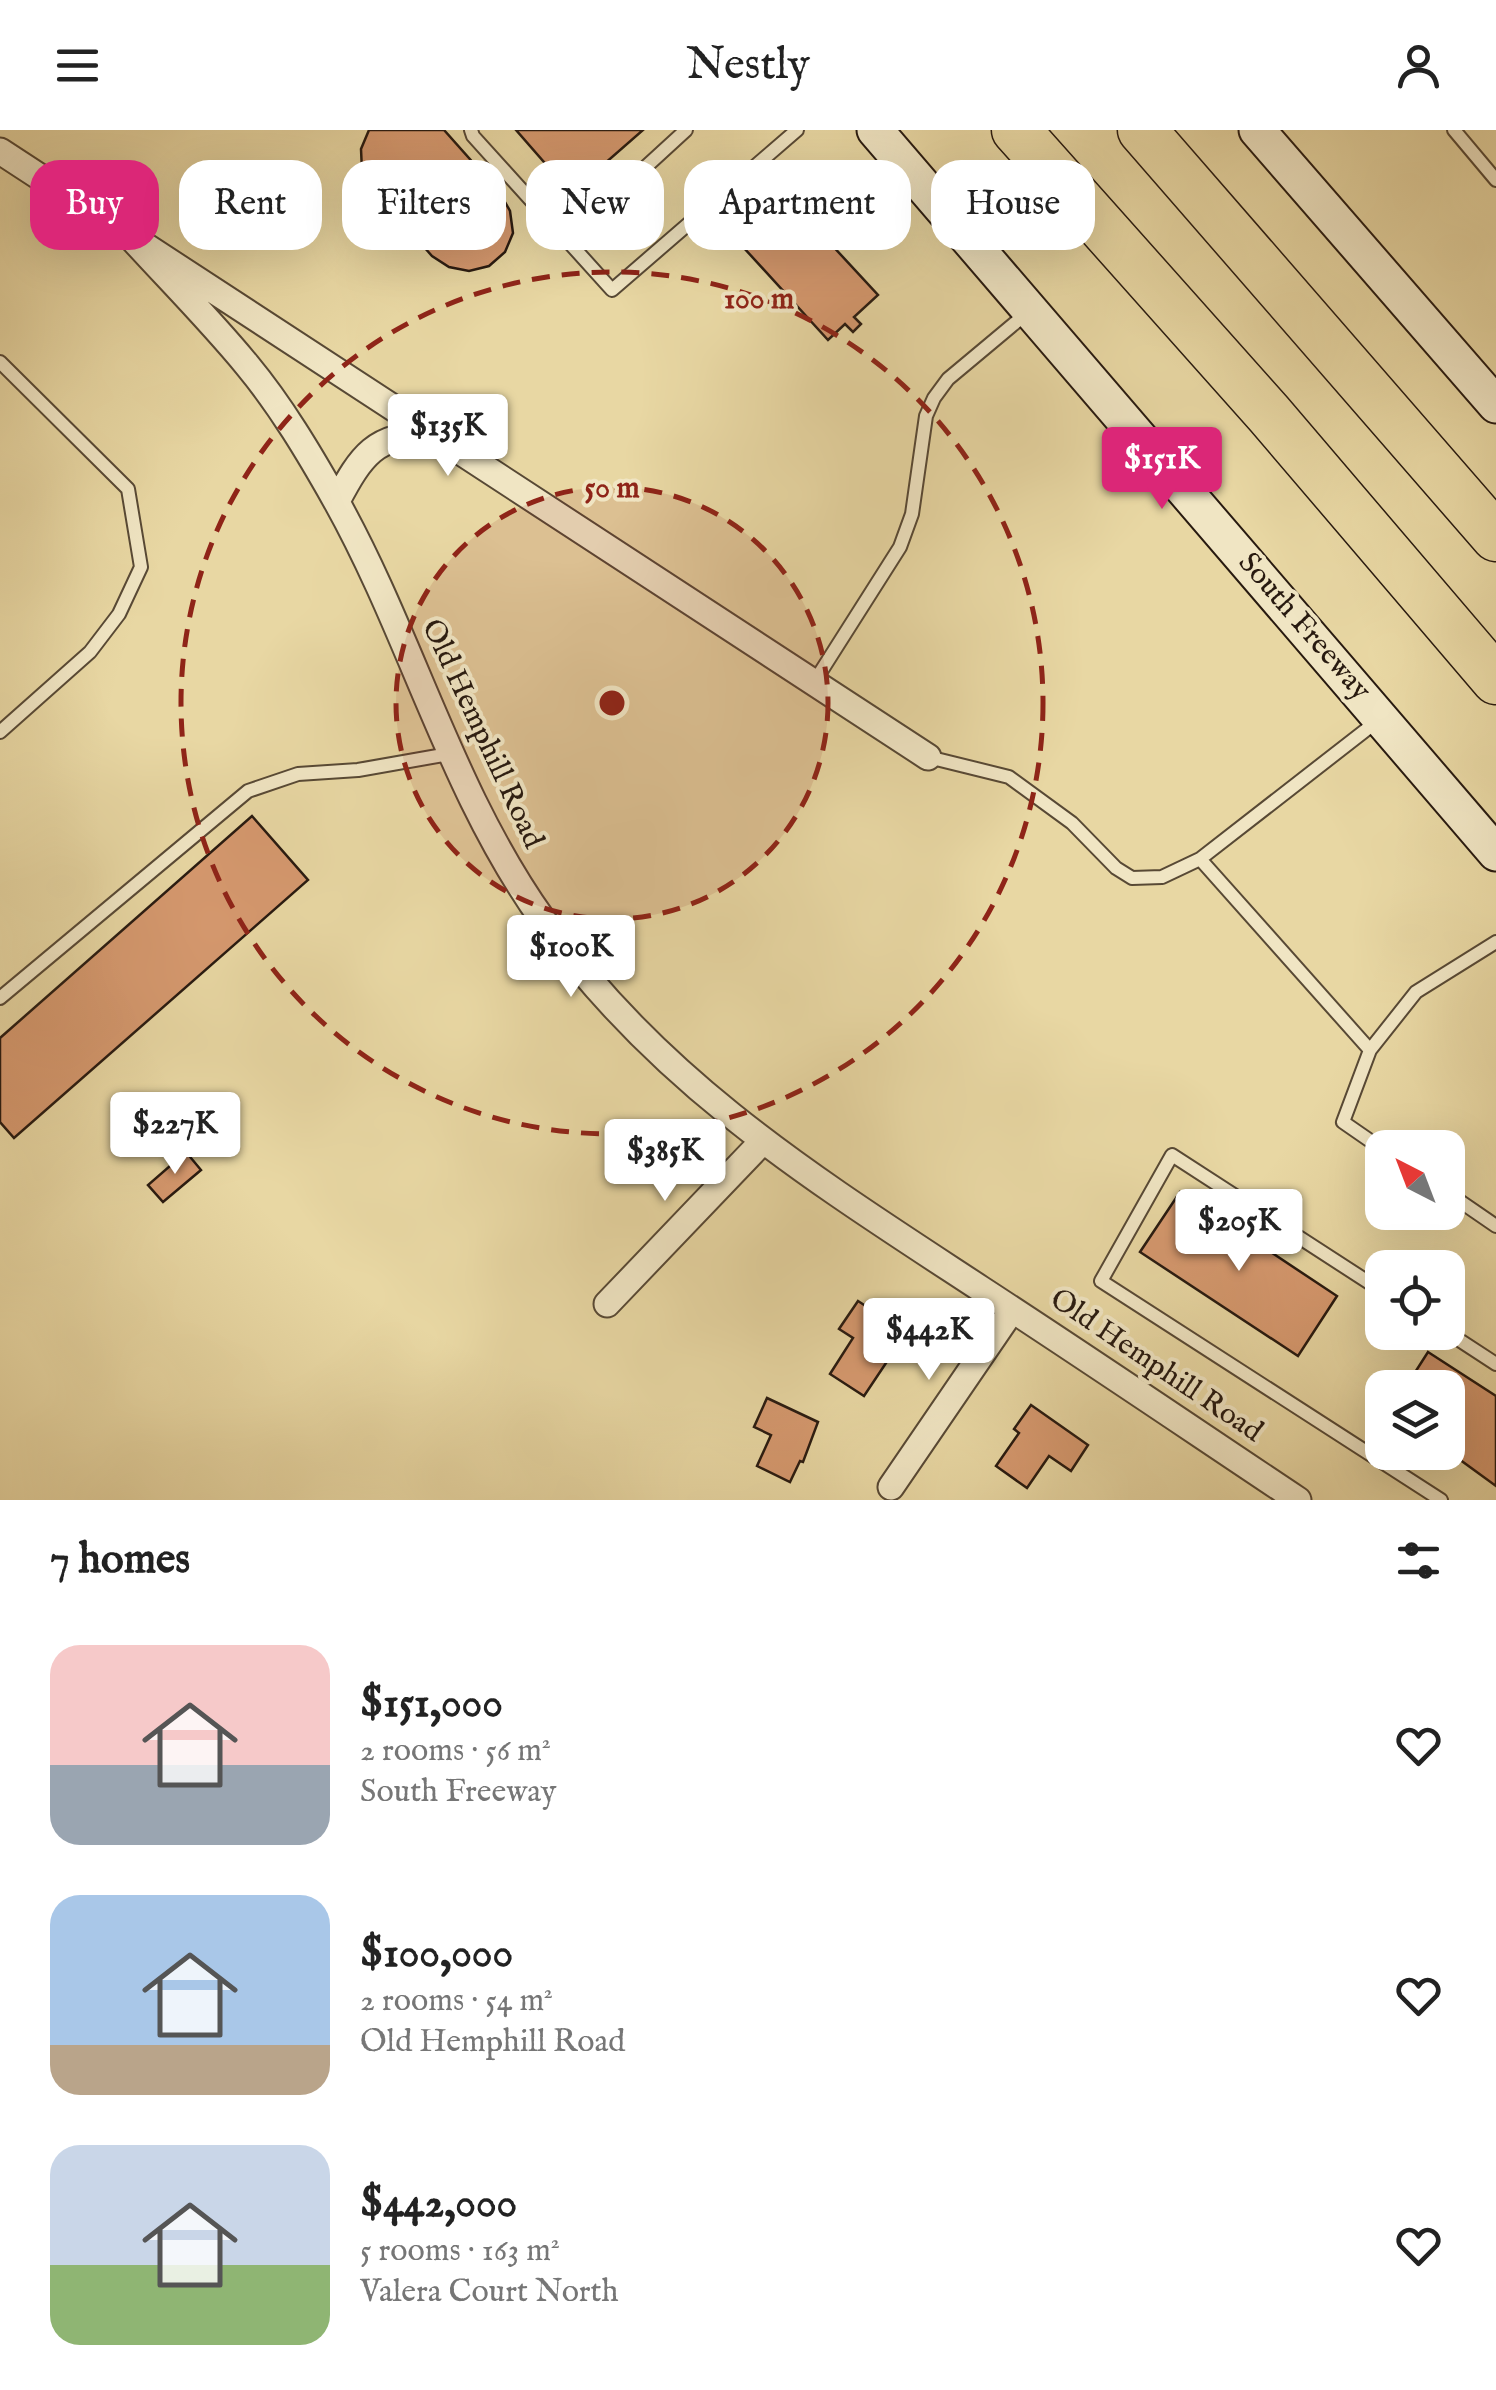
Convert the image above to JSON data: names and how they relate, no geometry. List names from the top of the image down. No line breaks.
{"streets":{"main road":["South Freeway"],"street":["Old Hemphill Road"]},"north":"top left","page":{"header":"Nestly","chip":["Buy","Rent","Filters","New","Apartment","House"],"price":["$135K","$151K","$100K","$227K","$385K","$205K","$442K"],"heading":"7 homes","list":[{"name":"$151,000","note":"2 rooms · 56 m² · South Freeway"},{"name":"$100,000","note":"2 rooms · 54 m² · Old Hemphill Road"},{"name":"$442,000","note":"5 rooms · 163 m² · Valera Court North"}]},"rings":["100 m","50 m"]}
